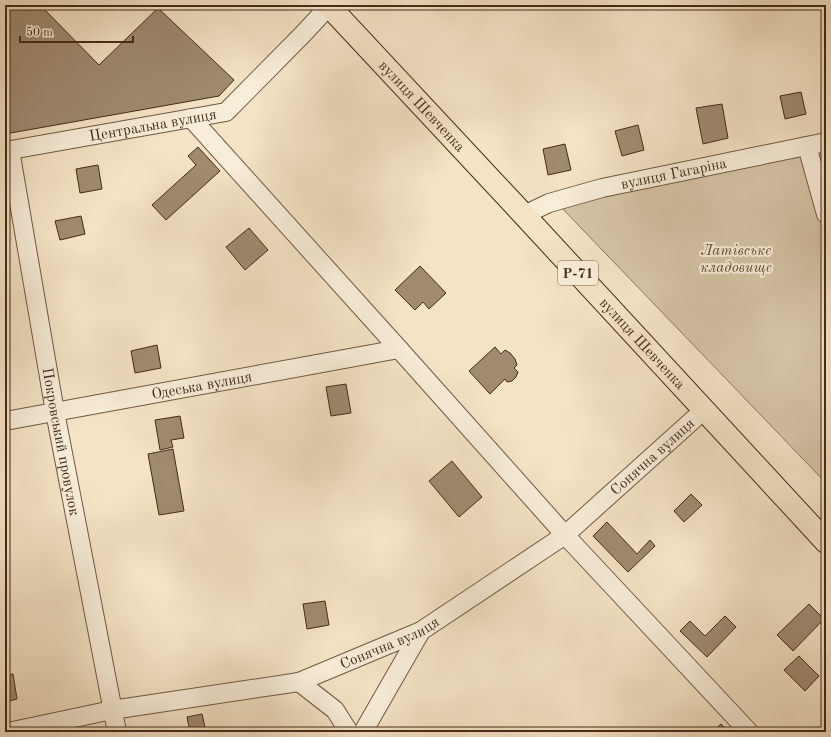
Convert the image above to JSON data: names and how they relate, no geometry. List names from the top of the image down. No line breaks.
{"streets":{"main road":["вулиця Шевченка","Р-71"],"street":["Центральна вулиця","вулиця Гагаріна","Одеська вулиця","Покровський провулок","Сонячна вулиця"]},"crossings":[["вулиця Шевченка","Центральна вулиця"],["вулиця Шевченка","вулиця Гагаріна"],["вулиця Шевченка","Сонячна вулиця"],["Центральна вулиця","Покровський провулок"],["Одеська вулиця","Покровський провулок"],["Покровський провулок","Сонячна вулиця"]],"parks":["Латівське кладовище"],"scale_bar":"50 m"}
